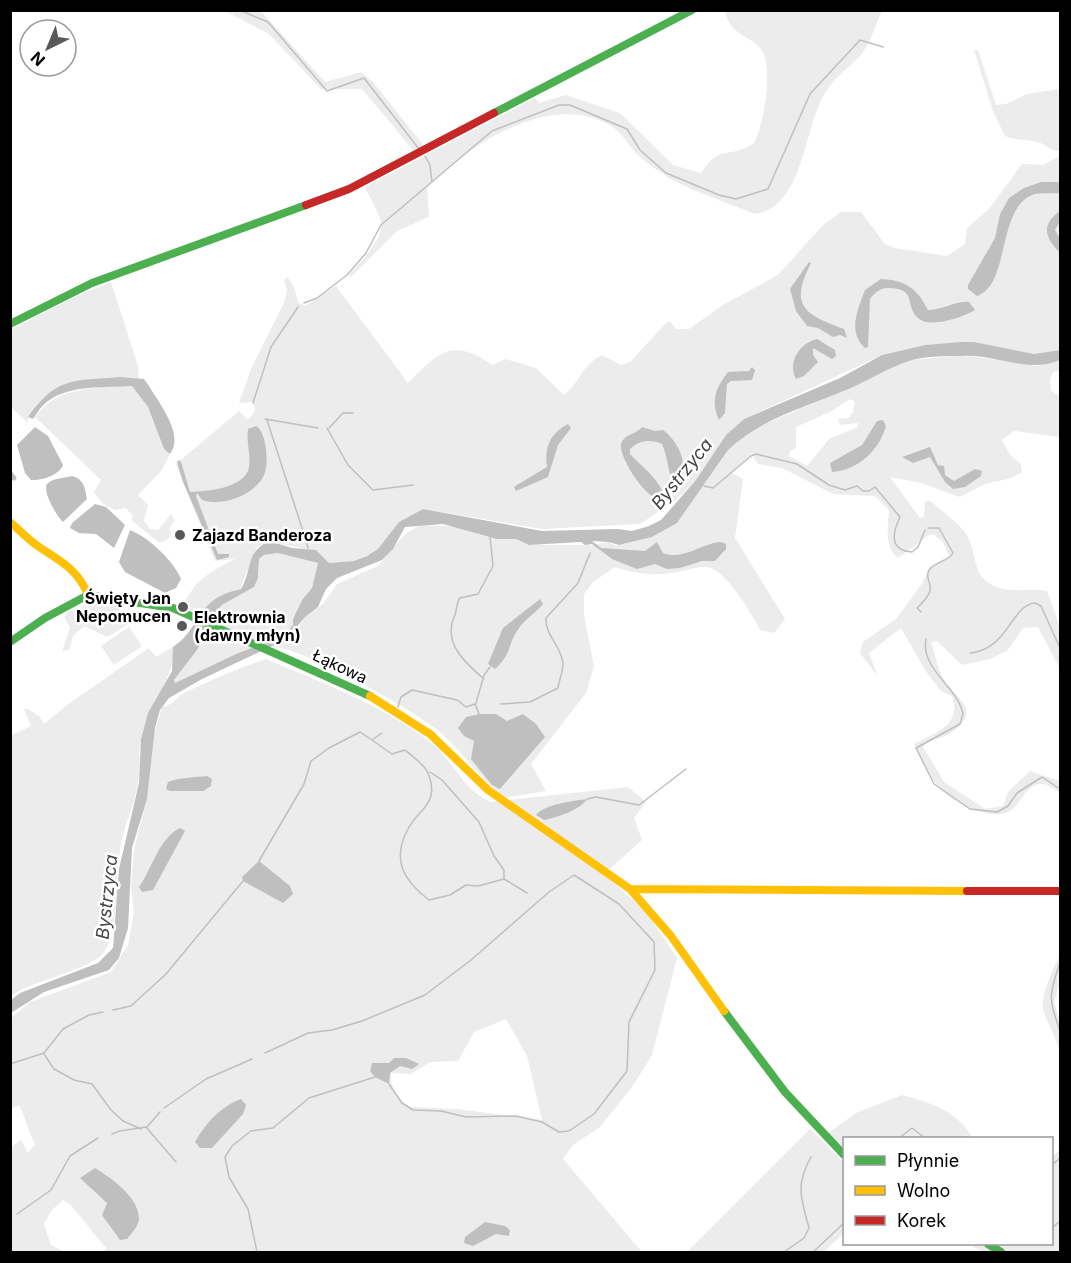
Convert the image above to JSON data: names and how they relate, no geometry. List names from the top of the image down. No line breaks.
{"streets":{"street":["Łąkowa"]},"water":["Bystrzyca"],"places":["Zajazd Banderoza","Święty Jan Nepomucen","Elektrownia (dawny młyn)"],"legend":["Płynnie","Wolno","Korek"],"north":"bottom left"}
